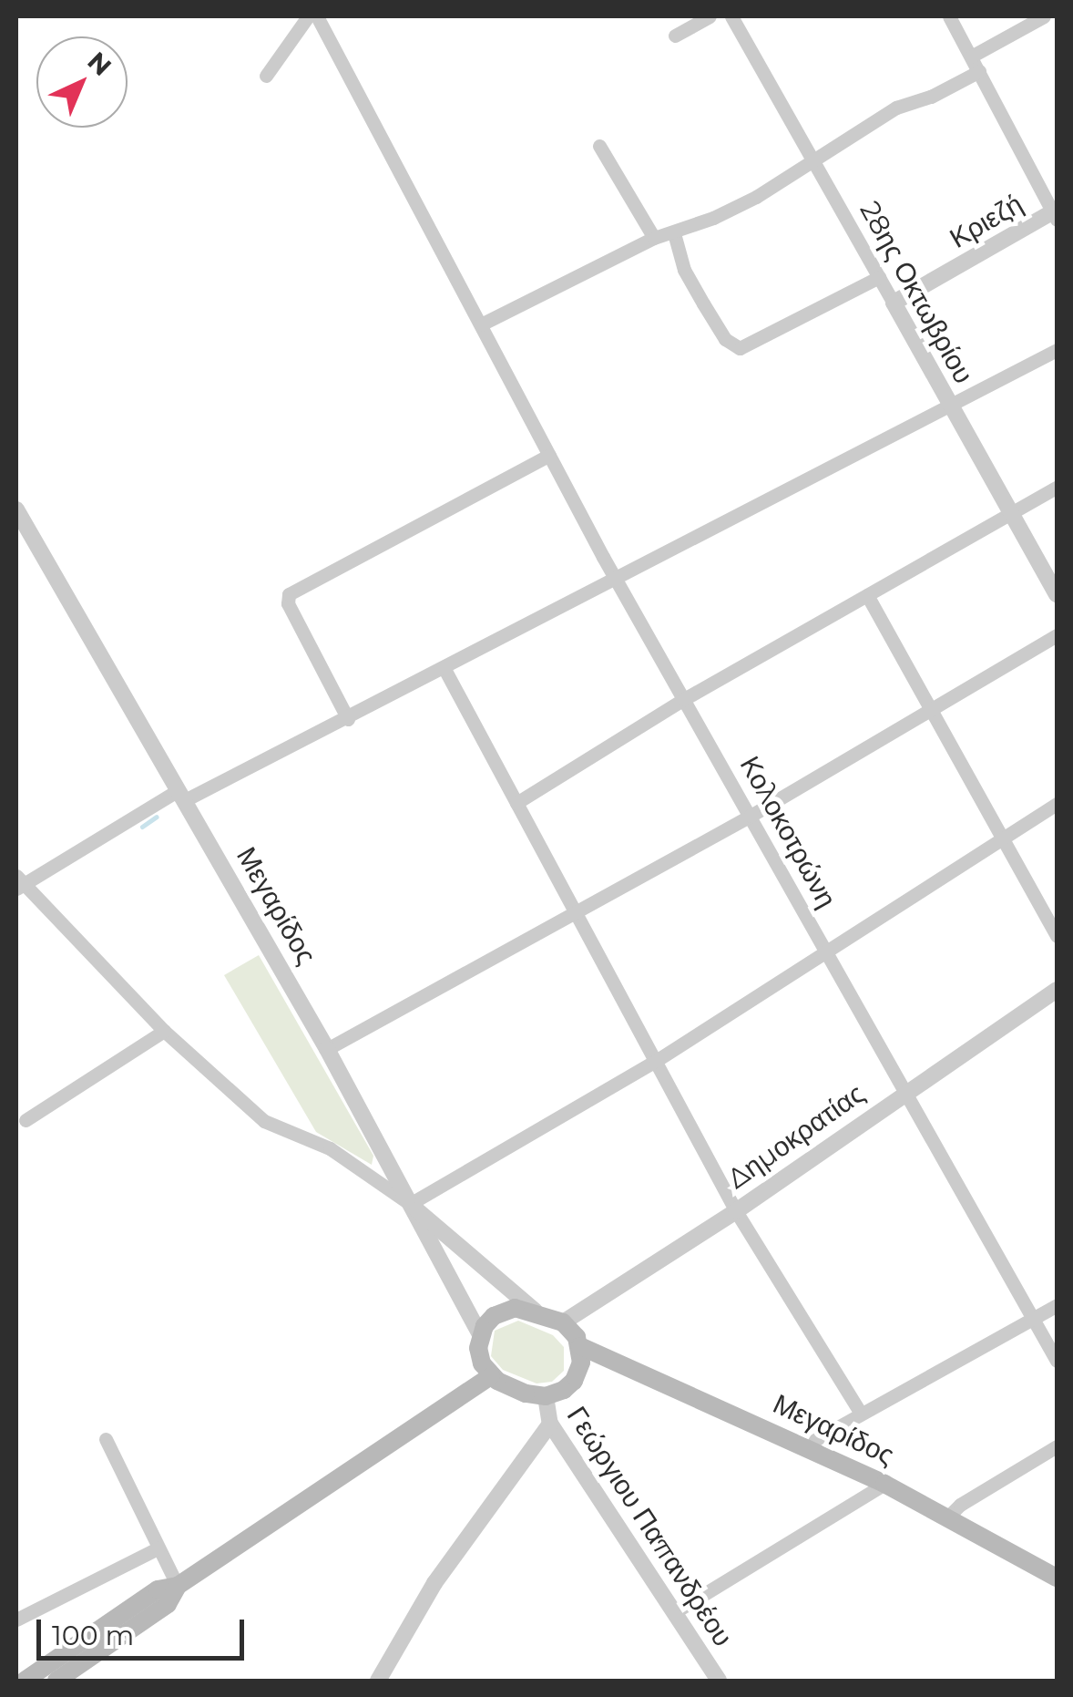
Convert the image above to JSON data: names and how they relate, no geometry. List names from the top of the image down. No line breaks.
{"streets":{"main road":["Μεγαρίδος"],"street":["Κριεζή","28ης Οκτωβρίου","Κολοκοτρώνη","Δημοκρατίας","Γεώργιου Παπανδρέου"]},"crossings":[["Κριεζή","28ης Οκτωβρίου"],["Κολοκοτρώνη","Δημοκρατίας"],["Μεγαρίδος","Δημοκρατίας"],["Μεγαρίδος","Γεώργιου Παπανδρέου"],["Δημοκρατίας","Γεώργιου Παπανδρέου"]],"scale_bar":"100 m","north":"top right"}
